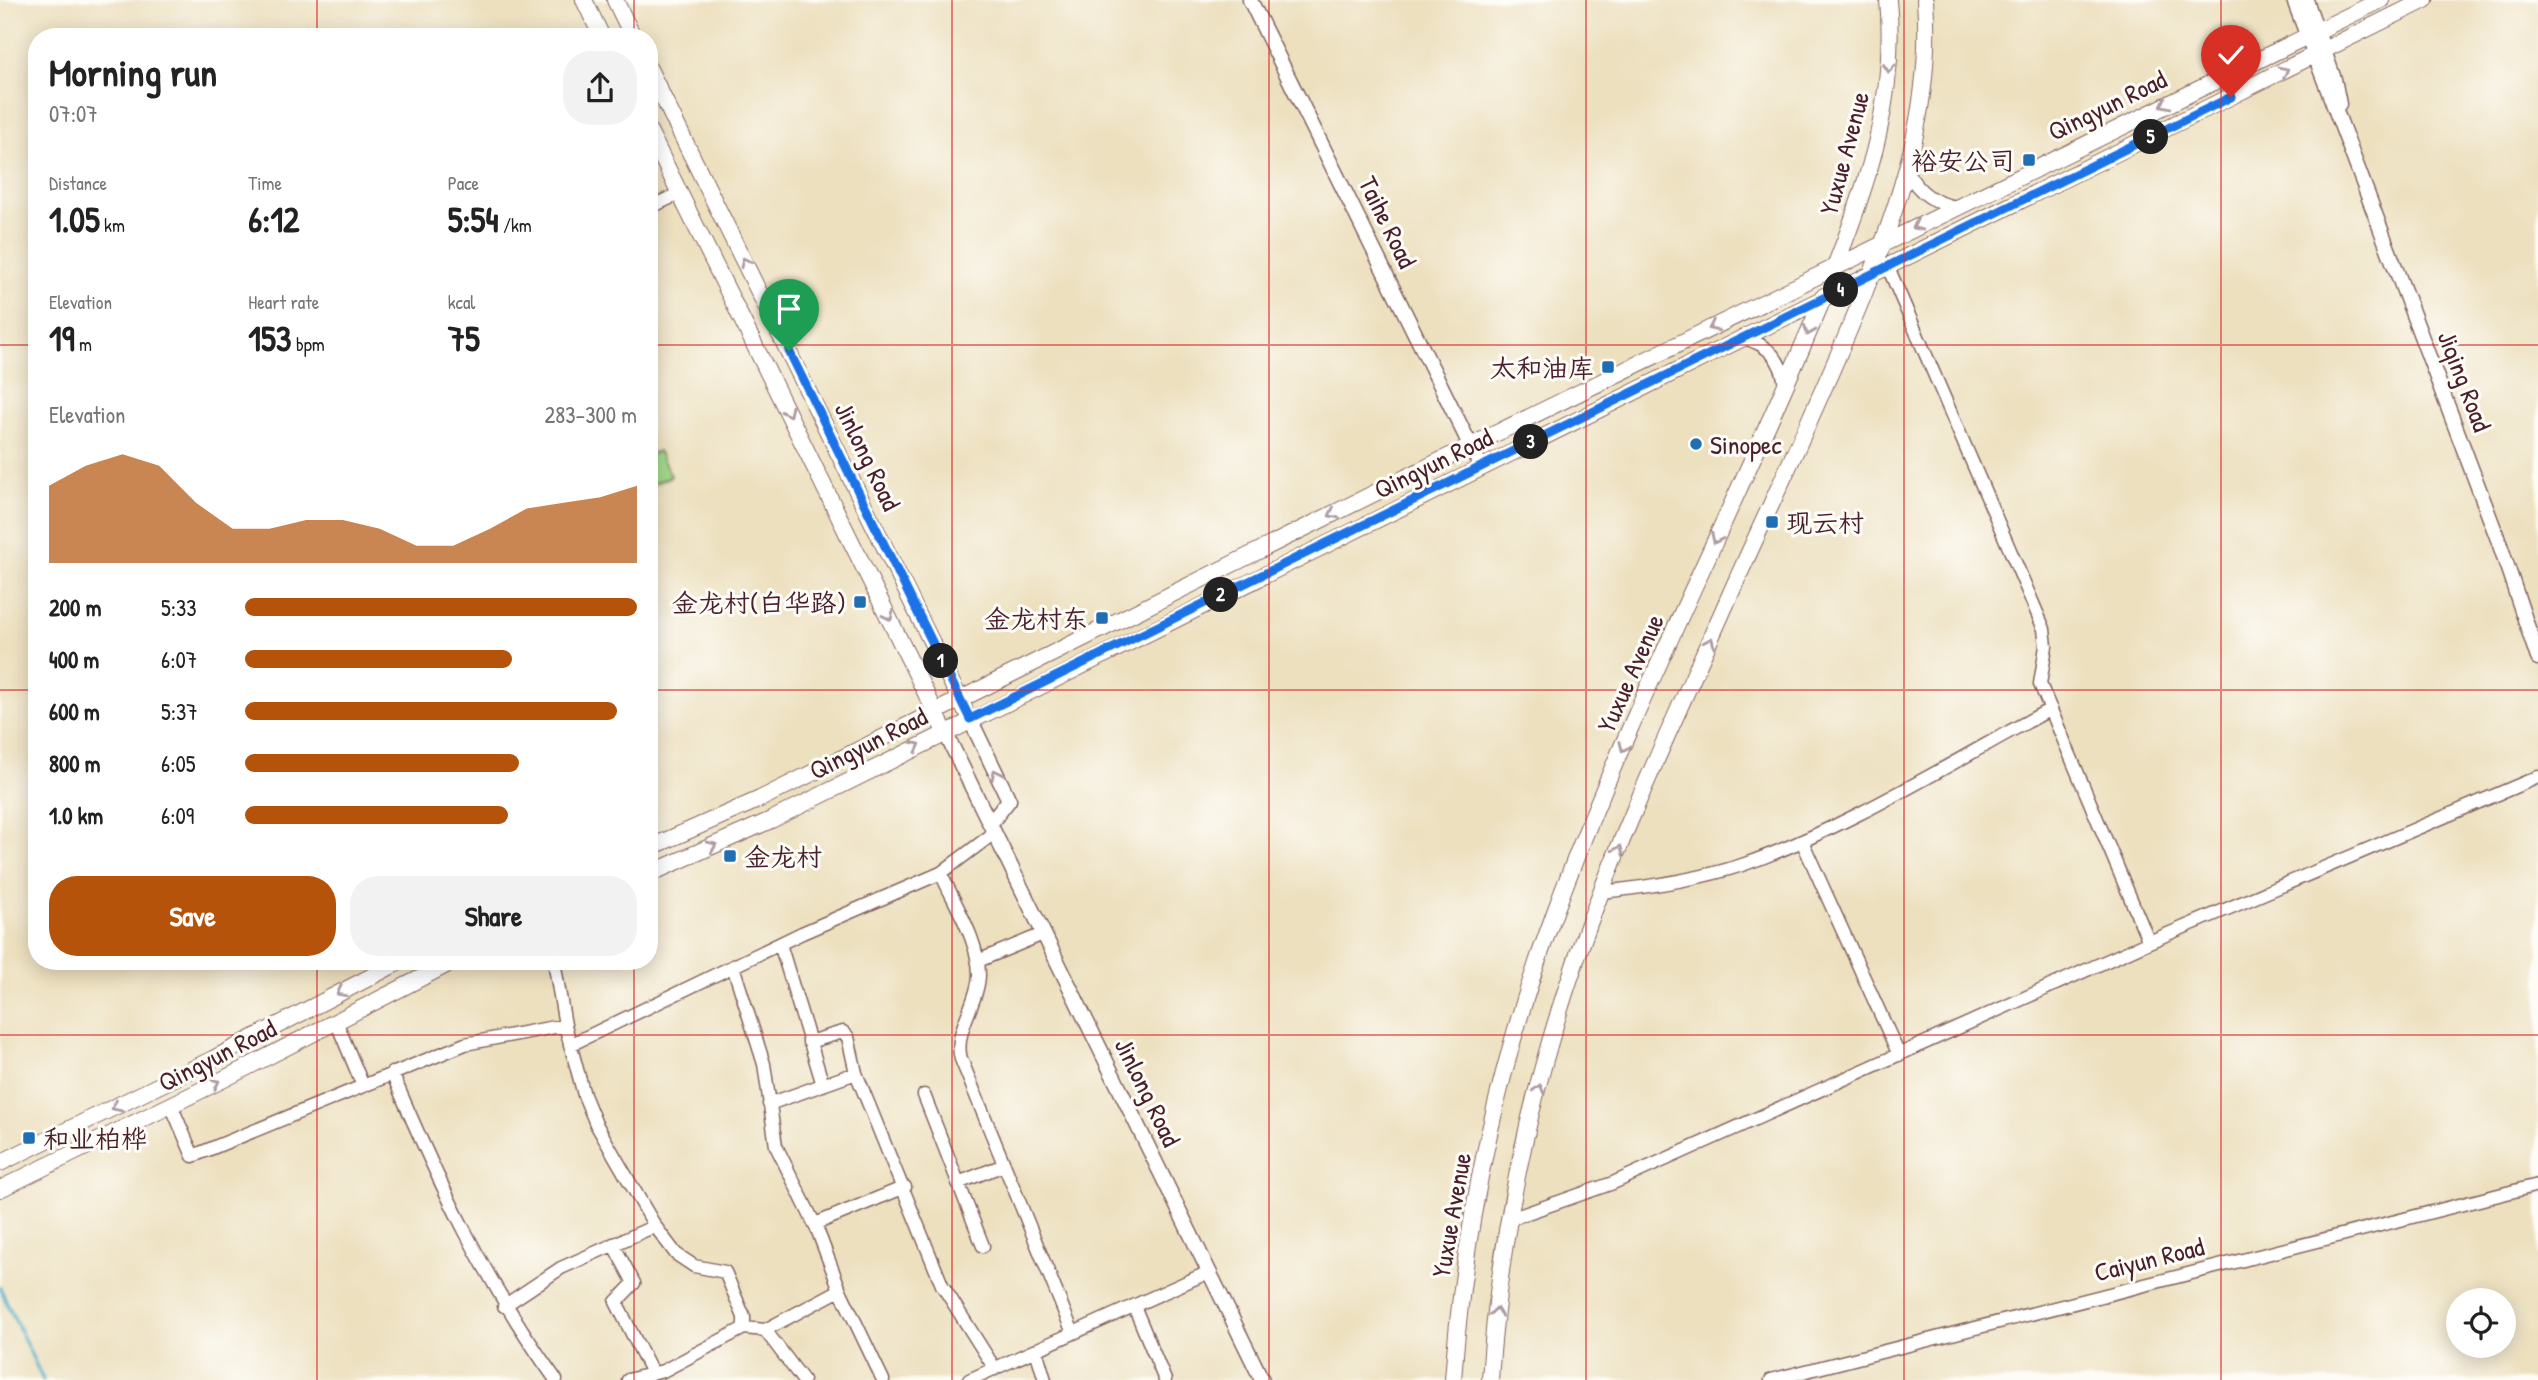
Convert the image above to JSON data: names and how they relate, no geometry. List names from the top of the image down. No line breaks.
{"streets":{"main road":["Qingyun Road","Yuxue Avenue","Jinlong Road"],"street":["Taihe Road","Jiqing Road","Caiyun Road"]},"crossings":[["Qingyun Road","Yuxue Avenue"],["Qingyun Road","Taihe Road"],["Qingyun Road","Jiqing Road"],["Qingyun Road","Jinlong Road"]],"places":{"transit":["裕安公司","太和油库","现云村","金龙村(白华路)","金龙村东","金龙村","和业柏桦"],"other":["Sinopec"]},"page":{"heading":["Morning run","07:07"],"pins":["5","4","3","2","1"],"stats":[["Distance","1.05 km"],["Time","6:12"],["Pace","5:54 /km"],["Elevation","19 m"],["Heart rate","153 bpm"],["kcal","75"]],"chart":["Elevation","283–300 m"],"list":[{"name":"200 m","note":"5:33"},{"name":"400 m","note":"6:07"},{"name":"600 m","note":"5:37"},{"name":"800 m","note":"6:05"},{"name":"1.0 km","note":"6:09"}],"buttons":["Save","Share"]}}
